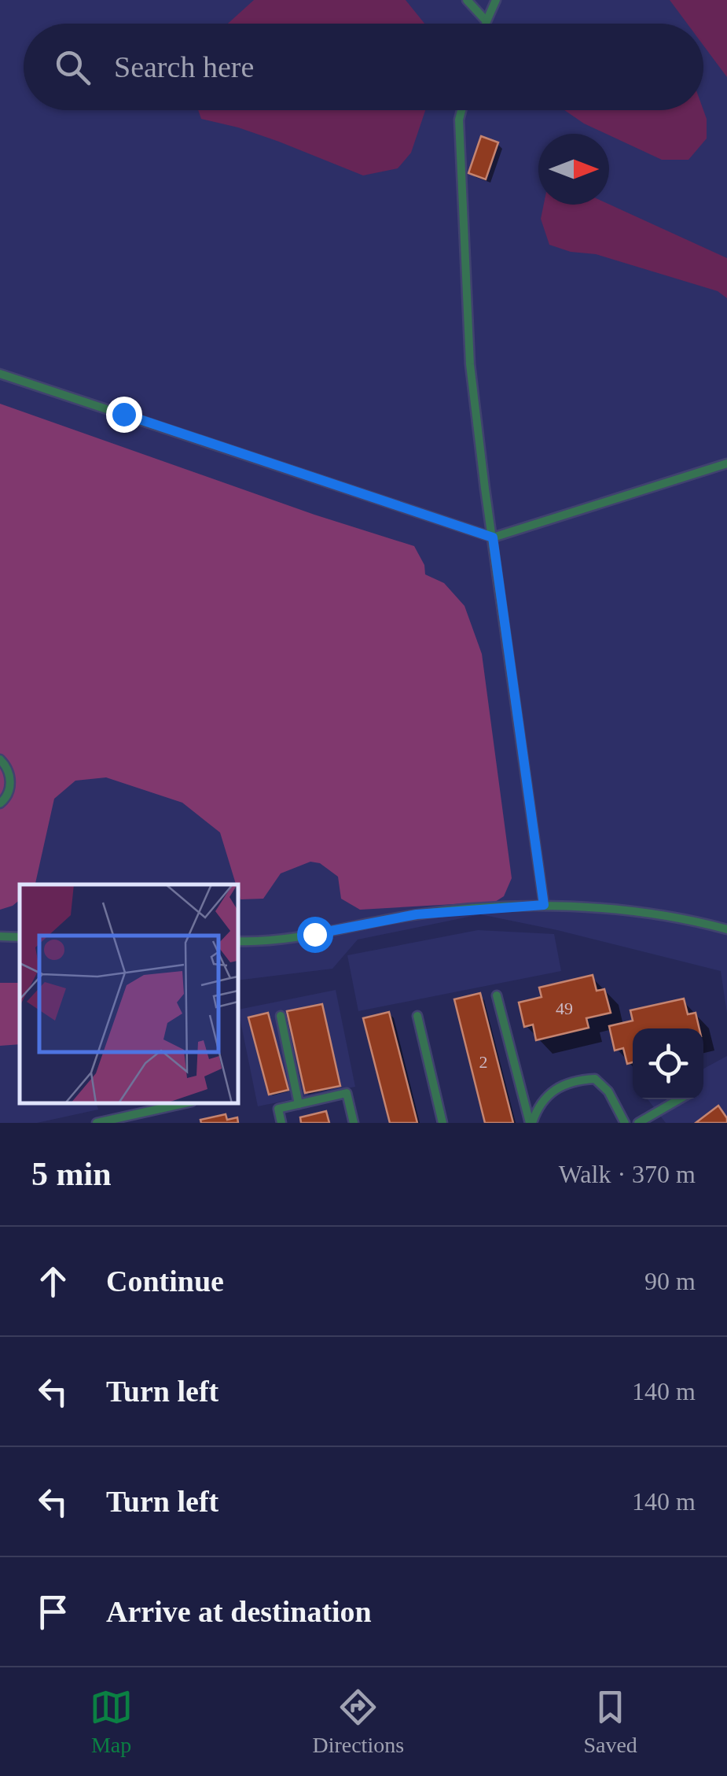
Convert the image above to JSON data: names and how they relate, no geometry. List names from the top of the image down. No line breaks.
{"house_numbers":["49","2"],"north":"right","page":{"search":"Search here","heading":["5 min","Walk · 370 m"],"list":[["Continue","90 m"],["Turn left","140 m"],["Turn left","140 m"],"Arrive at destination"],"nav":["Map","Directions","Saved"]}}
